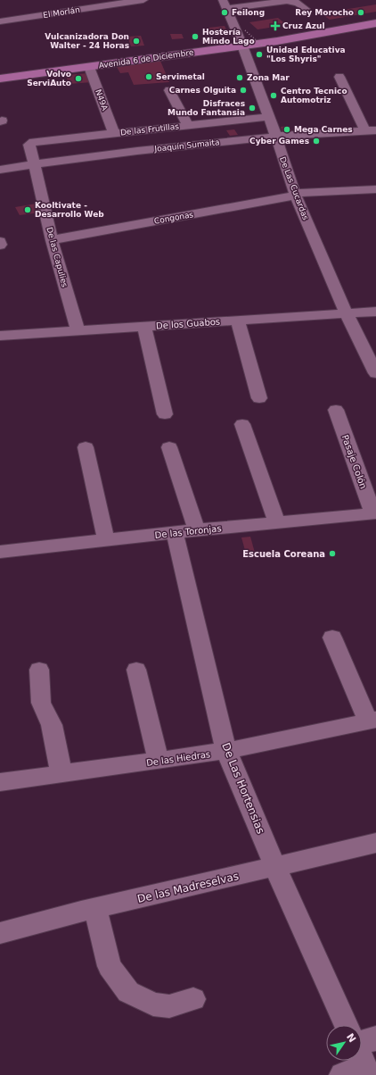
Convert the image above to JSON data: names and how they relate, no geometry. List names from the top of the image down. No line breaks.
{"streets":{"main road":["Avenida 6 de Diciembre"],"street":["El Morlán","N49A","De las Frutillas","Joaquín Sumaita","De Las Cucardas","Congonas","De las Capulies","De los Guabos","Pasaje Colón","De las Toronjas","De las Hiedras","De Las Hortensias","De las Madreselvas"]},"crossings":[["Avenida 6 de Diciembre","N49A"],["Avenida 6 de Diciembre","De Las Cucardas"],["N49A","De las Frutillas"],["De las Frutillas","De Las Cucardas"],["De las Frutillas","De las Capulies"],["Joaquín Sumaita","De Las Cucardas"],["Joaquín Sumaita","De las Capulies"],["De Las Cucardas","Congonas"],["De Las Cucardas","De los Guabos"],["Congonas","De las Capulies"],["De las Capulies","De los Guabos"],["Pasaje Colón","De las Toronjas"],["De las Toronjas","De Las Hortensias"],["De las Hiedras","De Las Hortensias"],["De Las Hortensias","De las Madreselvas"]],"places":{"other":["Feilong","Rey Morocho","Hostería Mindo Lago","Vulcanizadora Don Walter - 24 Horas","Unidad Educativa \"Los Shyris\"","Servimetal","Zona Mar","Volvo ServiAuto","Carnes Olguita","Centro Tecnico Automotriz","Disfraces Mundo Fantansia","Mega Carnes","Cyber Games","Kooltivate - Desarrollo Web","Escuela Coreana"],"health":["Cruz Azul"]},"north":"top right"}
